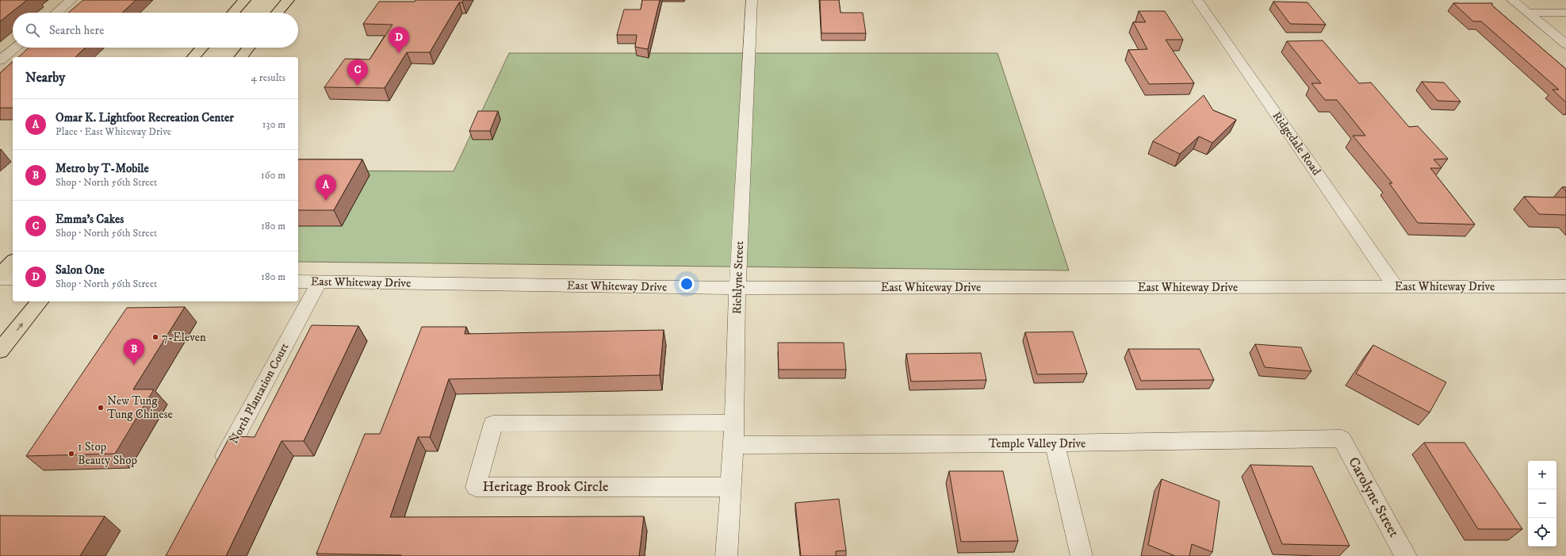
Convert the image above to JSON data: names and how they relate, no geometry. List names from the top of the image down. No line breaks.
{"streets":{"street":["Ridgedale Road","Richlyne Street","East Whiteway Drive","North Plantation Court","Temple Valley Drive","Heritage Brook Circle","Carolyne Street"]},"crossings":[["Ridgedale Road","East Whiteway Drive"],["Richlyne Street","East Whiteway Drive"],["Richlyne Street","Temple Valley Drive"],["Richlyne Street","Heritage Brook Circle"],["East Whiteway Drive","North Plantation Court"],["Temple Valley Drive","Carolyne Street"]],"places":["7-Eleven","New Tung Tung Chinese","1 Stop Beauty Shop"],"page":{"search":"Search here","pins":["D","C","A","B"],"heading":["Nearby","4 results"],"list":[{"mark":"A","name":"Omar K. Lightfoot Recreation Center","note":"Place · East Whiteway Drive","value":"130 m"},{"mark":"B","name":"Metro by T-Mobile","note":"Shop · North 56th Street","value":"160 m"},{"mark":"C","name":"Emma's Cakes","note":"Shop · North 56th Street","value":"180 m"},{"mark":"D","name":"Salon One","note":"Shop · North 56th Street","value":"180 m"}],"map_buttons":["+","−"]}}
